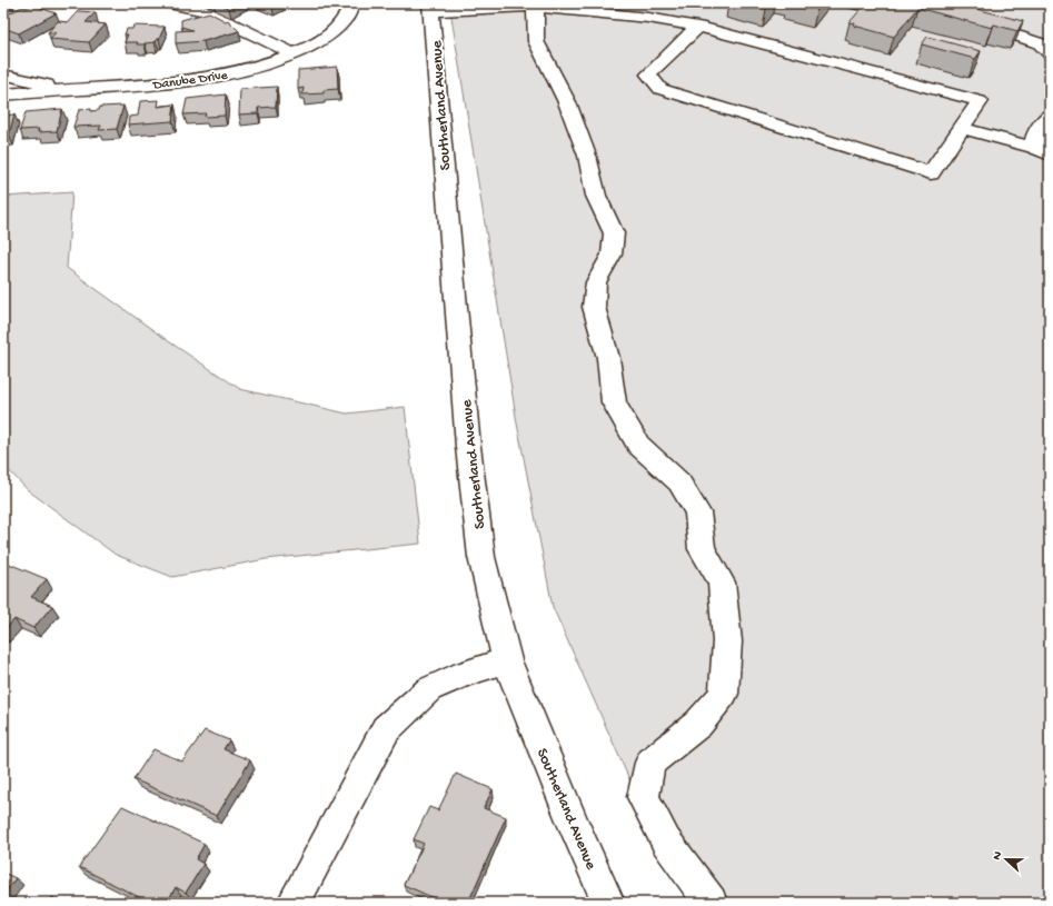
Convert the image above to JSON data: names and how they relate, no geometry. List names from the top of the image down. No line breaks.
{"streets":{"street":["Danube Drive","Southerland Avenue"]},"north":"left"}
